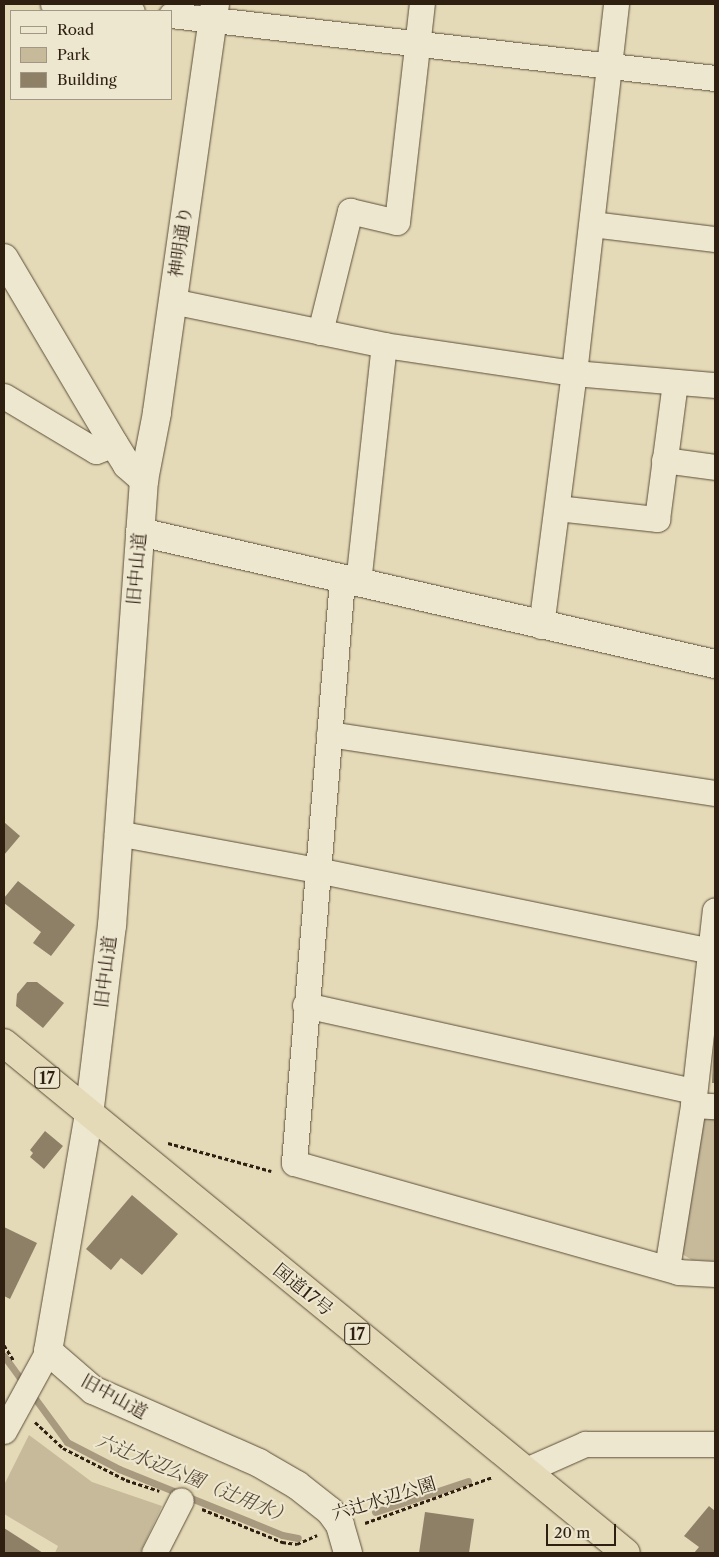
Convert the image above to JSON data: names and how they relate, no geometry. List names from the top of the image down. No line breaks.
{"streets":{"highway":["17","国道17号"],"street":["神明通り","旧中山道"],"path":["六辻水辺公園"]},"crossings":[["神明通り","旧中山道"],["旧中山道","国道17号"],["旧中山道","六辻水辺公園"]],"water":["六辻水辺公園（辻用水）"],"legend":["Road","Park","Building"],"scale_bar":"20 m"}
